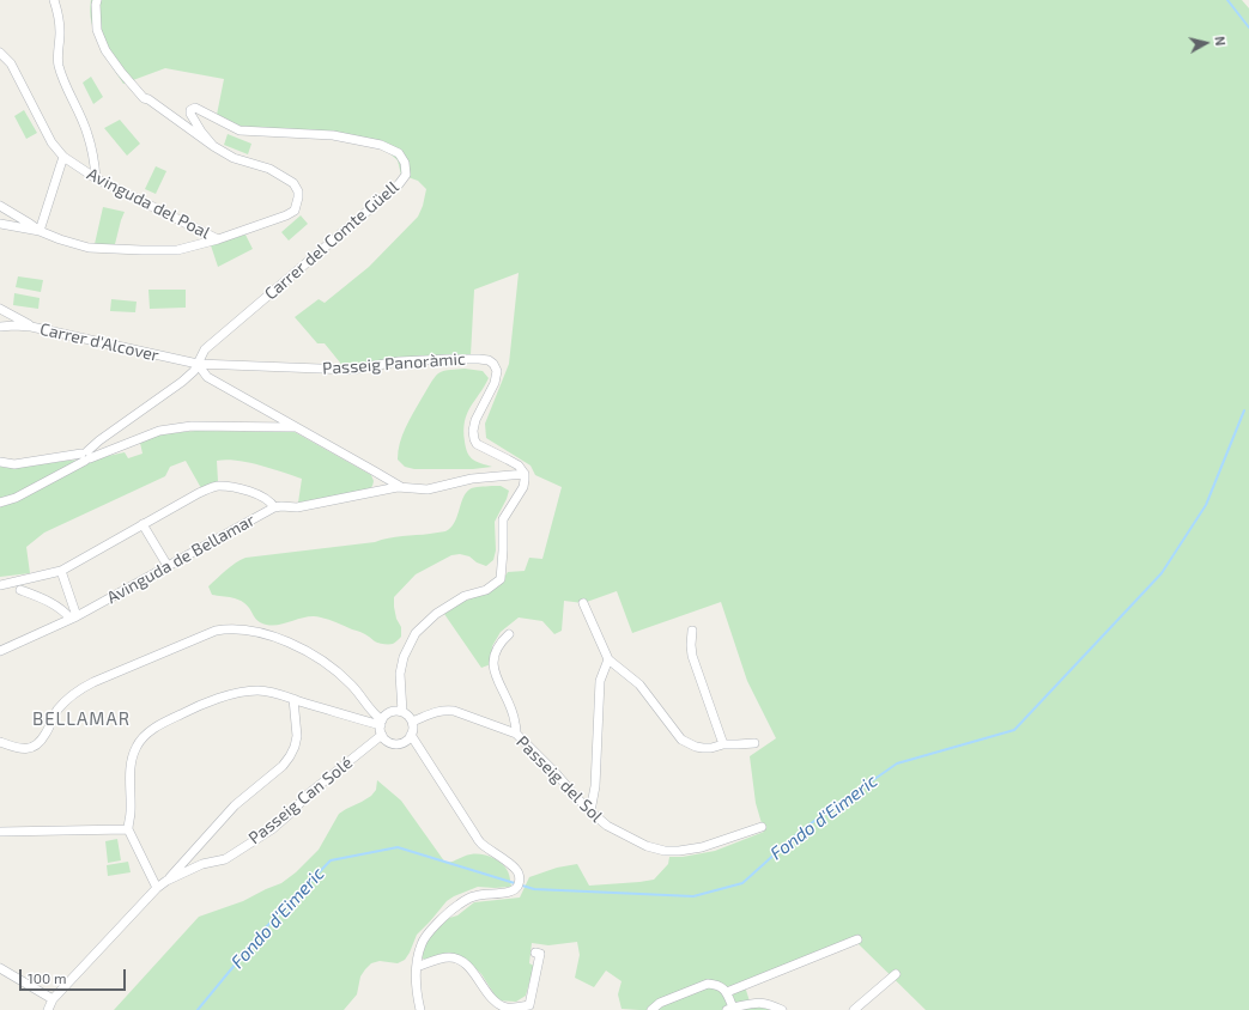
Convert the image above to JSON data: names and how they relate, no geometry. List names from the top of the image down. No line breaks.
{"streets":{"street":["Avinguda del Poal","Carrer del Comte Güell","Carrer d'Alcover","Passeig Panoràmic","Avinguda de Bellamar","Passeig del Sol","Passeig Can Solé"]},"crossings":[["Avinguda del Poal","Carrer del Comte Güell"],["Carrer del Comte Güell","Carrer d'Alcover"],["Carrer del Comte Güell","Passeig Panoràmic"],["Carrer d'Alcover","Passeig Panoràmic"],["Passeig Panoràmic","Avinguda de Bellamar"],["Passeig del Sol","Passeig Can Solé"]],"districts":["BELLAMAR"],"water":["Fondo d'Eimeric"],"scale_bar":"100 m","north":"right"}
